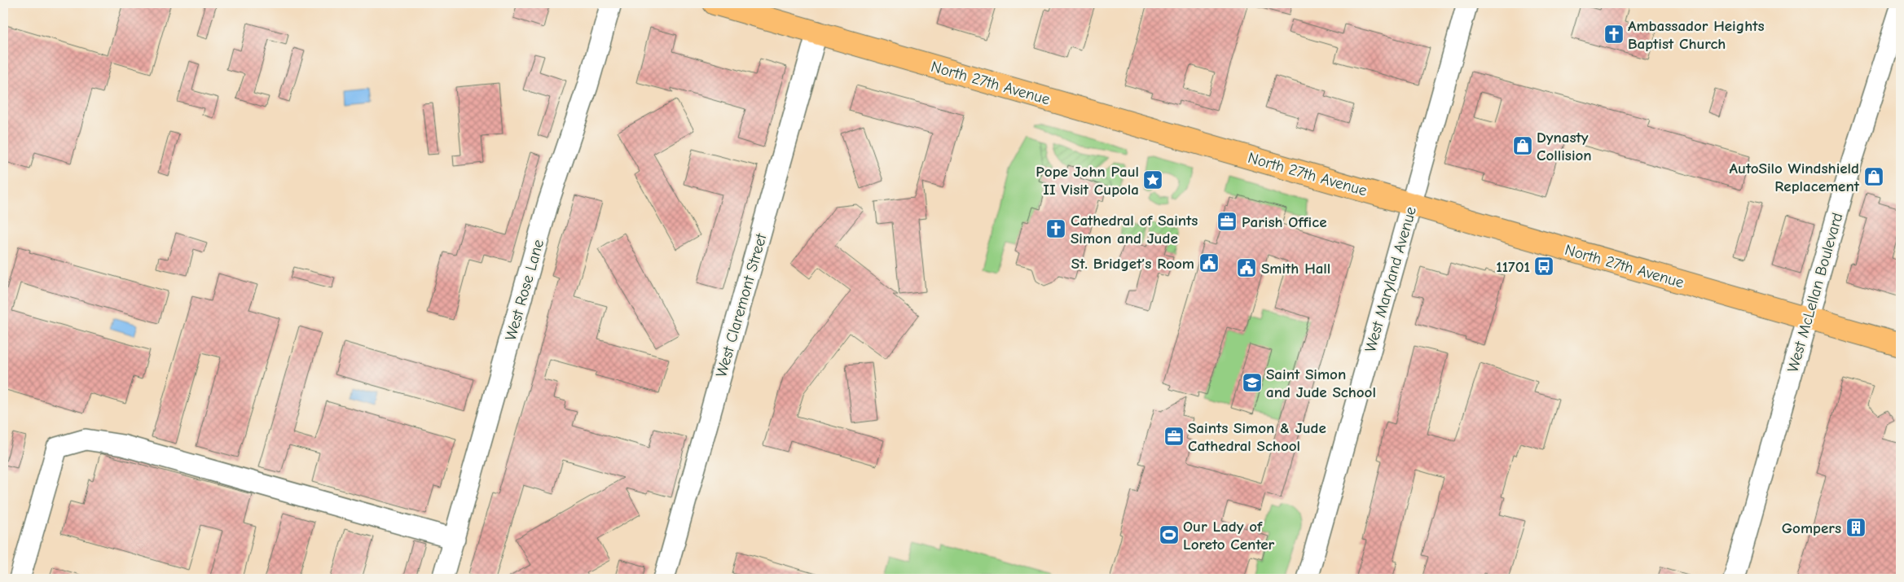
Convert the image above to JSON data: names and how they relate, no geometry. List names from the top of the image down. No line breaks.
{"streets":{"main road":["North 27th Avenue"],"street":["West Maryland Avenue","West Rose Lane","West McLellan Boulevard","West Claremont Street"]},"crossings":[["North 27th Avenue","West Maryland Avenue"],["North 27th Avenue","West McLellan Boulevard"],["North 27th Avenue","West Claremont Street"]],"places":{"church":["Ambassador Heights Baptist Church","Cathedral of Saints Simon and Jude"],"shop":["Dynasty Collision","AutoSilo Windshield Replacement"],"place":["Pope John Paul II Visit Cupola"],"office":["Parish Office","Saints Simon & Jude Cathedral School"],"public building":["St. Bridget’s Room","Smith Hall"],"bus stop":["11701"],"school or university":["Saint Simon and Jude School"],"building":["Gompers"],"sports":["Our Lady of Loreto Center"]}}
